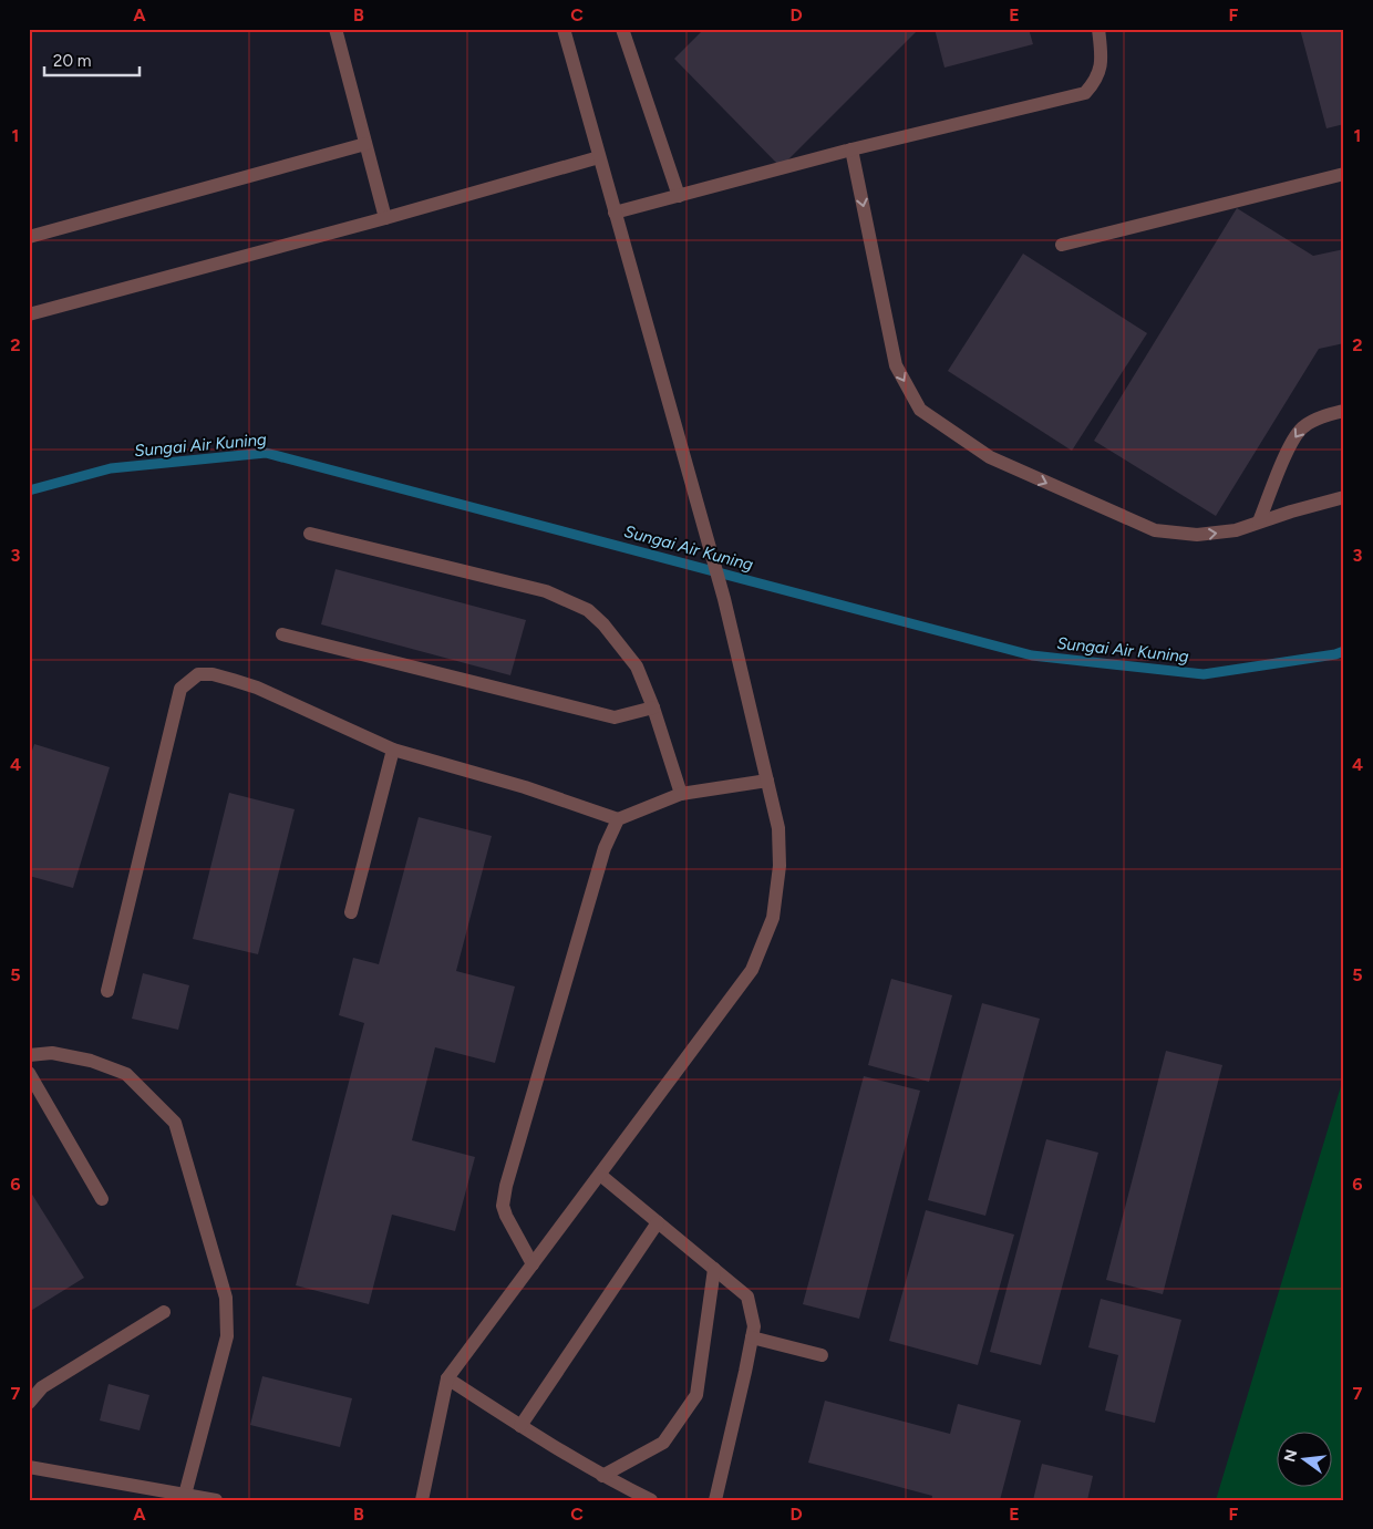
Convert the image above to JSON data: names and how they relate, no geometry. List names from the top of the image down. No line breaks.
{"water":["Sungai Air Kuning"],"scale_bar":"20 m","north":"left","grid":{"columns":["A","B","C","D","E","F"],"rows":["1","2","3","4","5","6","7"]}}
